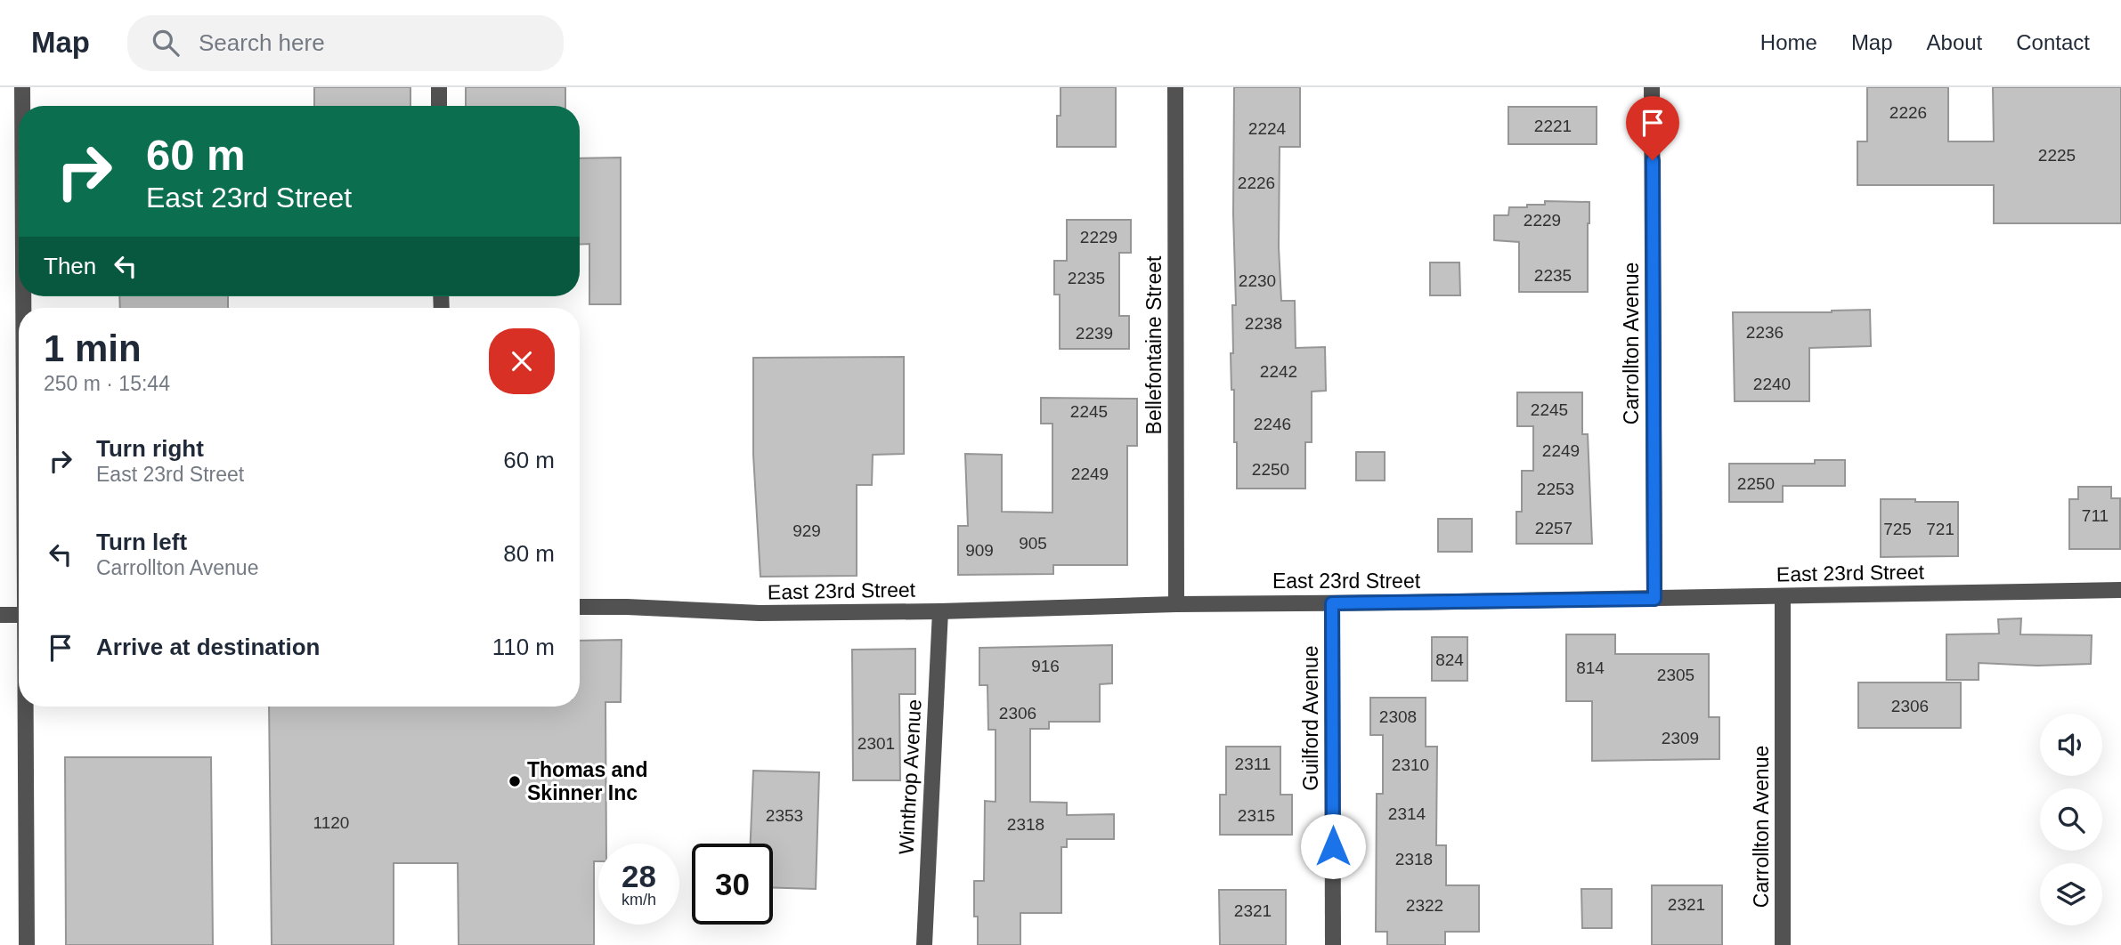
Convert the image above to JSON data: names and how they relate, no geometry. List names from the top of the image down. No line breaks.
{"streets":{"street":["Carrollton Avenue","Bellefontaine Street","East 23rd Street","Guilford Avenue","Winthrop Avenue"]},"crossings":[["Carrollton Avenue","East 23rd Street"],["Bellefontaine Street","East 23rd Street"],["East 23rd Street","Guilford Avenue"],["East 23rd Street","Winthrop Avenue"]],"places":["Thomas and Skinner Inc"],"house_numbers":["2226","2221","2224","2225","2226","2229","2229","2235","2235","2230","2238","2236","2239","2242","2240","2245","2245","2246","2249","2250","2249","2250","2253","711","2257","725","721","929","905","909","824","916","814","2305","2306","2306","2308","2309","2301","2311","2310","2314","2353","2315","1120","2318","2318","2321","2322","2321"],"page":{"header":"Map","search":"Search here","nav":["Home","Map","About","Contact"],"turn":["60 m","East 23rd Street"],"then":"Then","heading":["1 min","250 m · 15:44"],"list":[{"name":"Turn right","note":"East 23rd Street","value":"60 m"},{"name":"Turn left","note":"Carrollton Avenue","value":"80 m"},{"name":"Arrive at destination","value":"110 m"}],"speed":"28 km/h","limit":"30"}}
